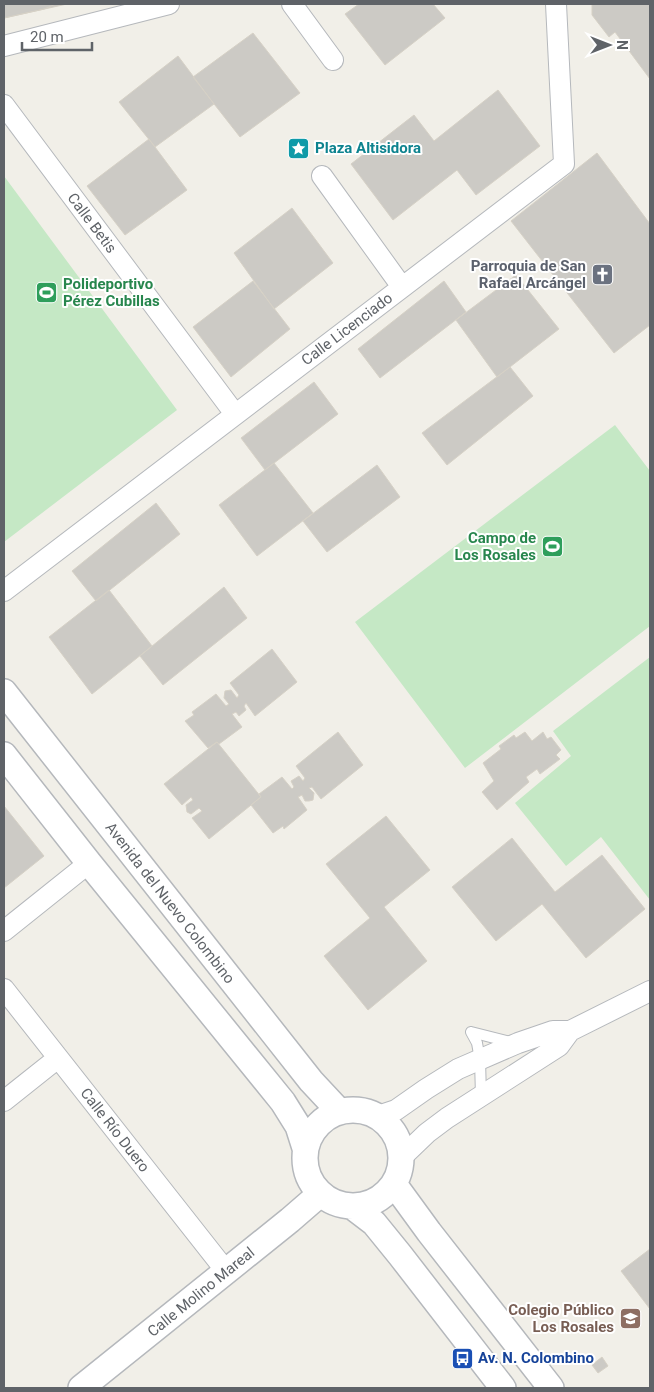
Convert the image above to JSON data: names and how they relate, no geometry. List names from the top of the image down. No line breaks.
{"streets":{"street":["Calle Betis","Calle Licenciado","Avenida del Nuevo Colombino","Calle Río Duero","Calle Molino Mareal"]},"crossings":[["Calle Betis","Calle Licenciado"],["Avenida del Nuevo Colombino","Calle Molino Mareal"],["Calle Río Duero","Calle Molino Mareal"]],"places":{"place":["Plaza Altisidora"],"church":["Parroquia de San Rafael Arcángel"],"sports":["Polideportivo Pérez Cubillas","Campo de Los Rosales"],"school or university":["Colegio Público Los Rosales"],"bus stop":["Av. N. Colombino"]},"scale_bar":"20 m","north":"right"}
